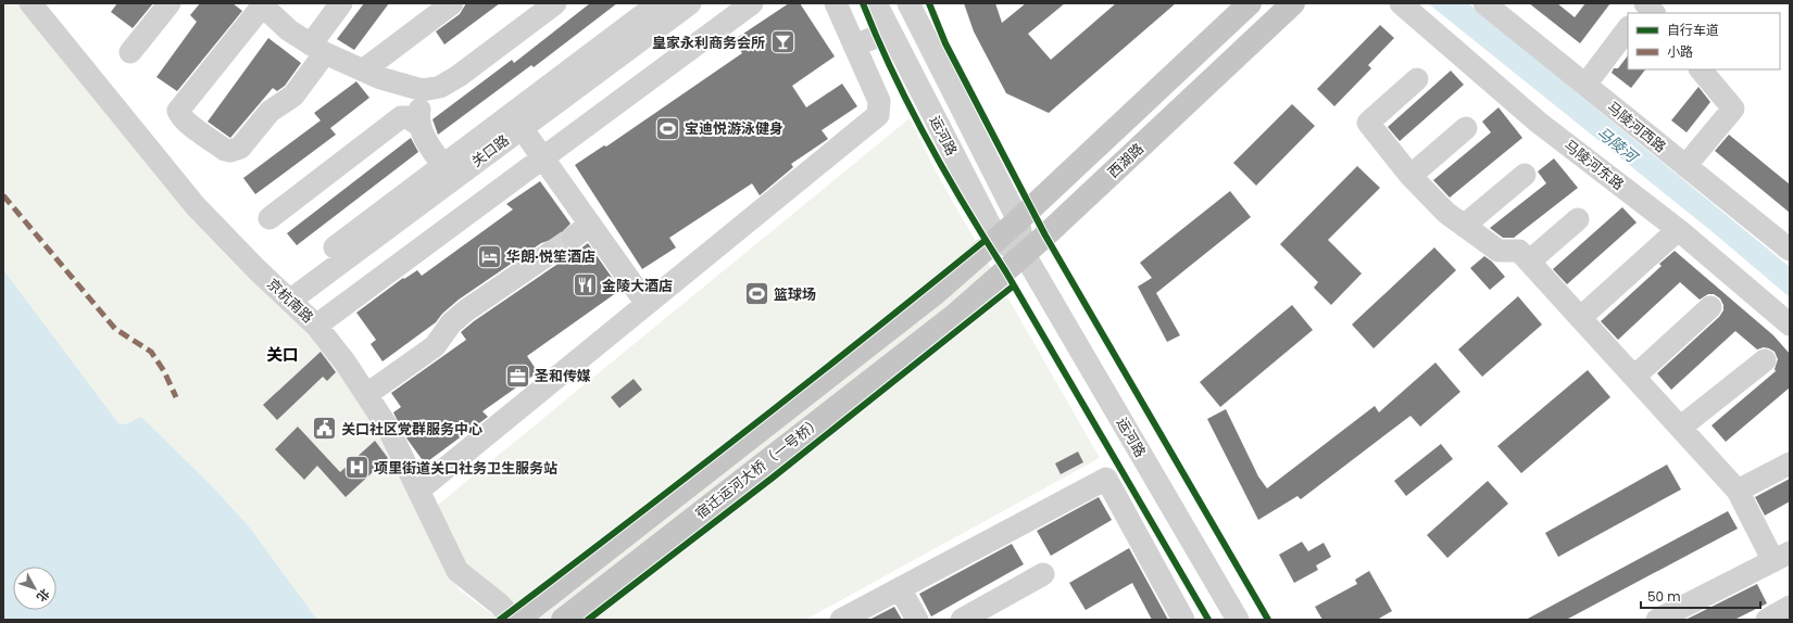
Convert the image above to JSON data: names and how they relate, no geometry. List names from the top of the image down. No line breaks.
{"streets":{"main road":["西湖路","宿迁运河大桥（一号桥）"],"street":["马陵河西路","运河路","关口路","马陵河东路","京杭南路"]},"crossings":[["运河路","西湖路"],["运河路","宿迁运河大桥（一号桥）"],["关口路","京杭南路"],["西湖路","宿迁运河大桥（一号桥）"]],"districts":["关口"],"water":["马陵河"],"places":{"bar":["皇家永利商务会所"],"sports":["宝迪悦游泳健身","篮球场"],"hotel":["华朗·悦笙酒店"],"restaurant":["金陵大酒店"],"office":["圣和传媒"],"public building":["关口社区党群服务中心"],"hospital":["项里街道关口社务卫生服务站"]},"legend":["自行车道","小路"],"scale_bar":"50 m","north":"bottom right"}
